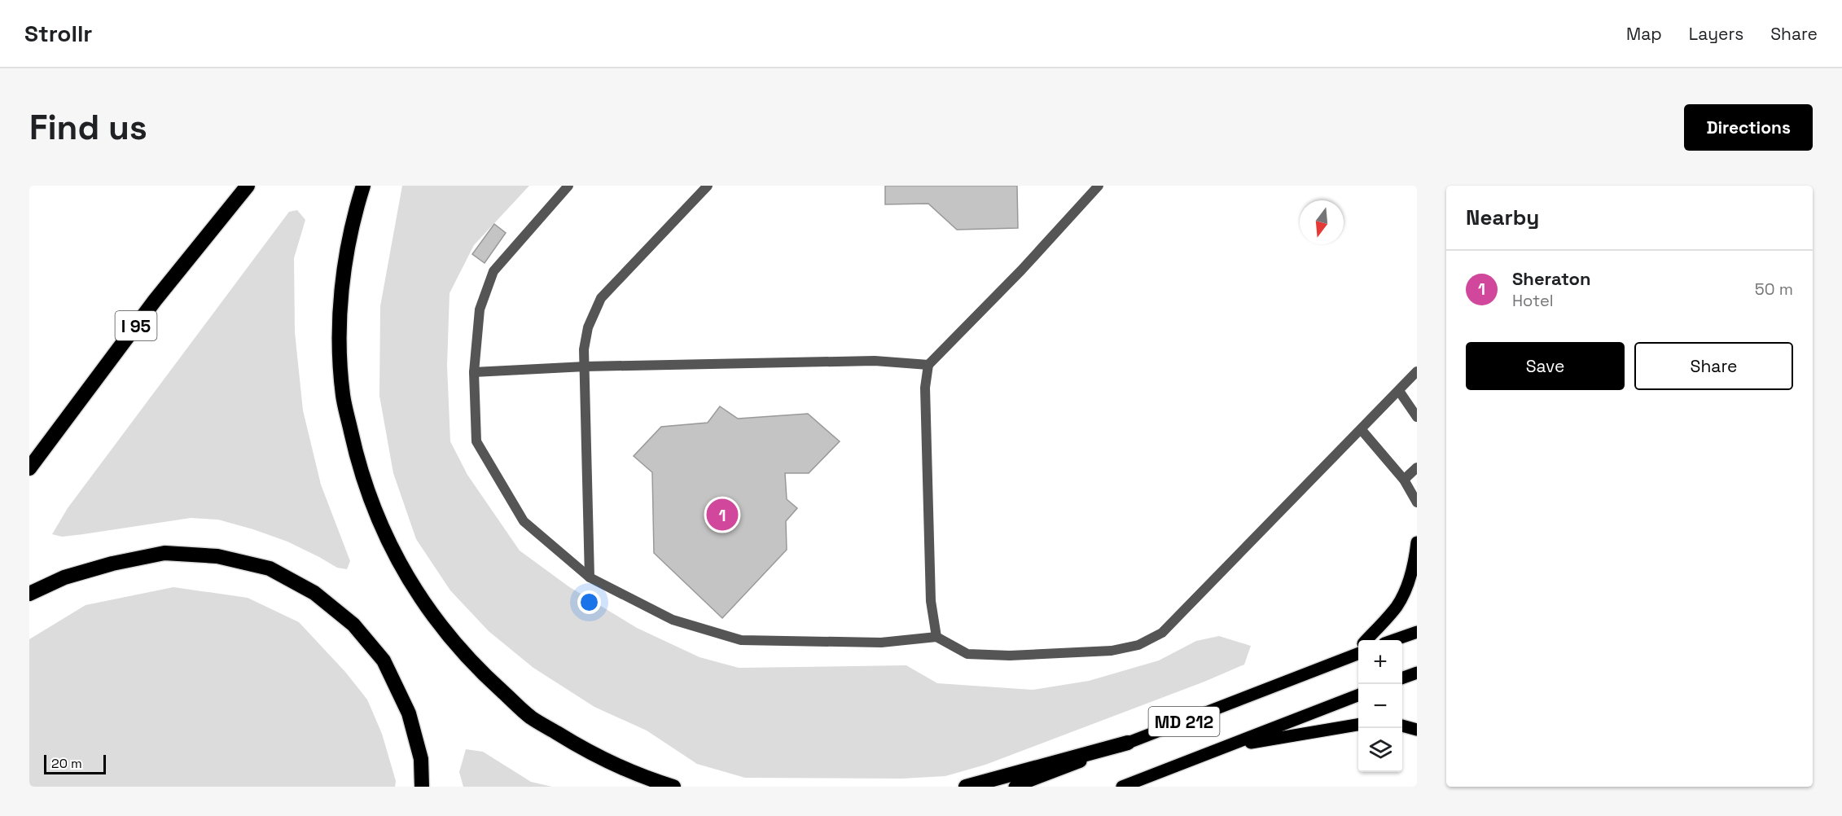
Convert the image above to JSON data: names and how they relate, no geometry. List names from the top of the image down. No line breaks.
{"streets":{"highway":["I 95"],"main road":["MD 212"]},"scale_bar":"20 m","north":"bottom","page":{"header":"Strollr","nav":["Map","Layers","Share"],"buttons":["Directions",["Save","Share"]],"title":"Find us","heading":"Nearby","list":[{"mark":"1","name":"Sheraton","note":"Hotel","value":"50 m"}],"pins":"1","map_buttons":["+","−"],"scale":"20 m"}}
